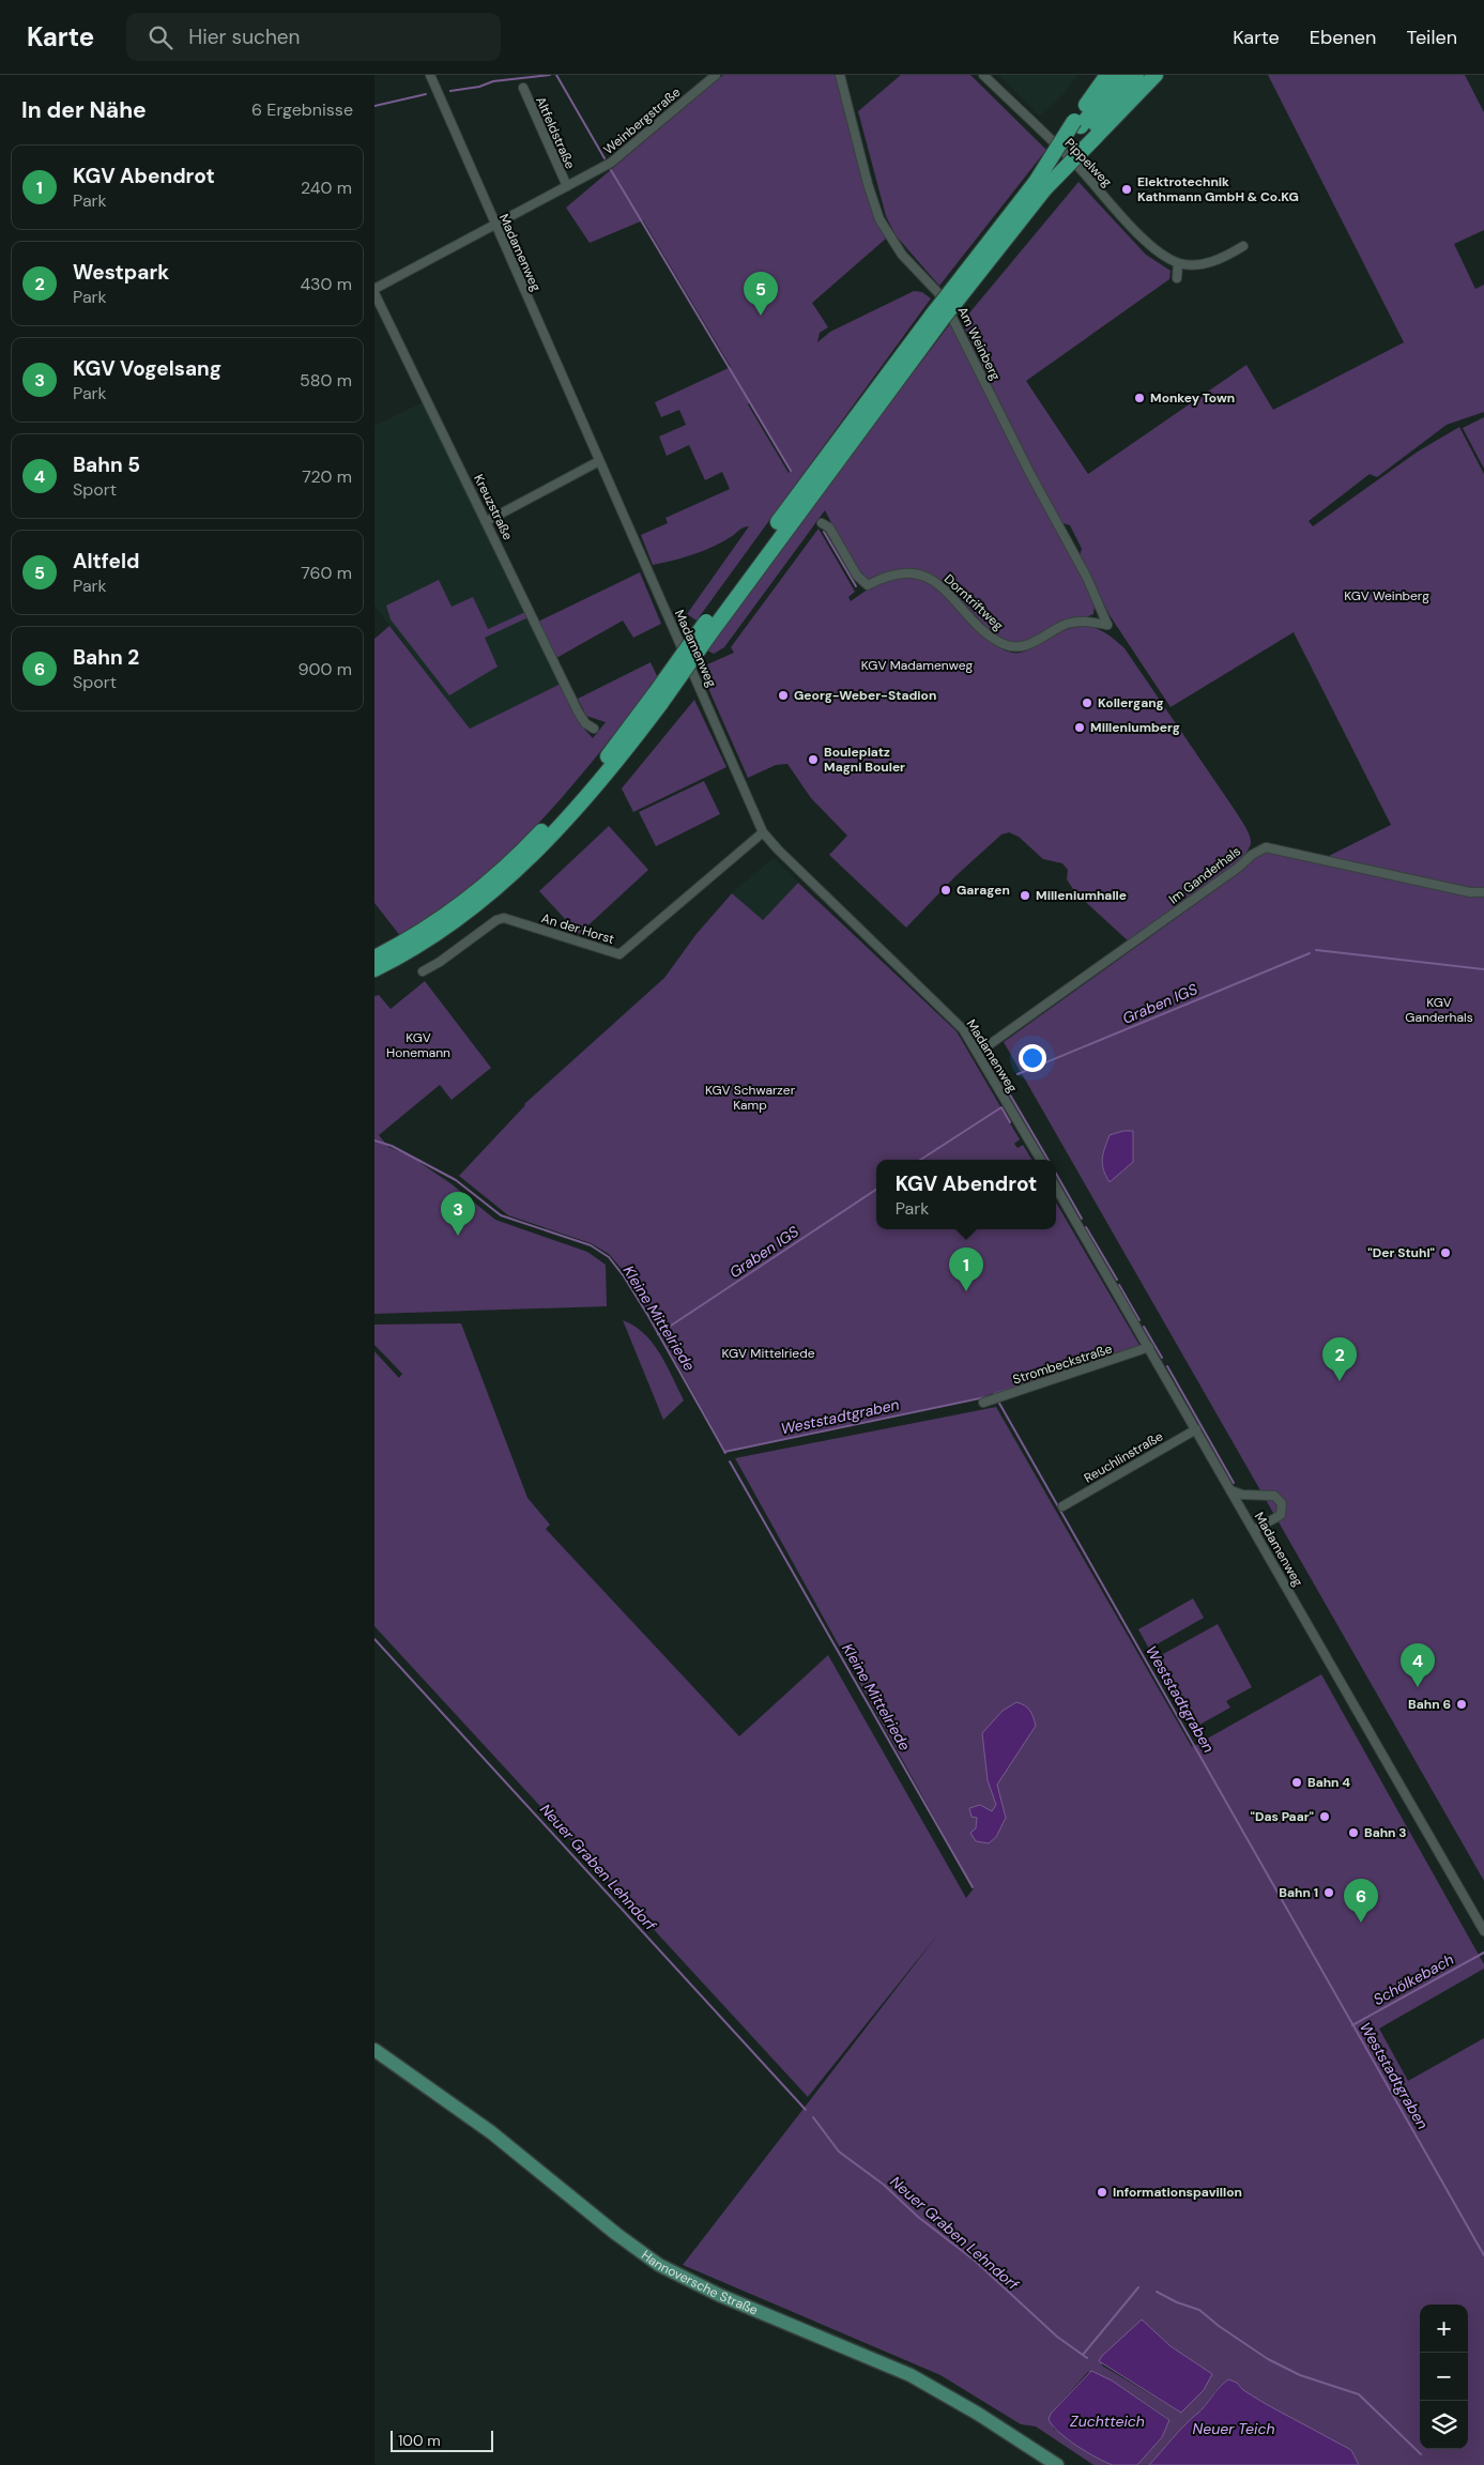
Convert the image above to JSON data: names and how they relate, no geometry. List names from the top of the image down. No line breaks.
{"streets":{"main road":["Hannoversche Straße"],"street":["Weinbergstraße","Altfeldstraße","Pippelweg","Madamenweg","Am Weinberg","Kreuzstraße","Dorntriftweg","Im Ganderhals","An der Horst","Strombeckstraße","Reuchlinstraße"]},"crossings":[["Weinbergstraße","Altfeldstraße"],["Weinbergstraße","Madamenweg"],["Madamenweg","Im Ganderhals"],["Madamenweg","An der Horst"],["Madamenweg","Strombeckstraße"],["Madamenweg","Reuchlinstraße"],["Am Weinberg","Dorntriftweg"]],"water":["Graben IGS","Kleine Mittelriede","Weststadtgraben","Neuer Graben Lehndorf","Schölkebach","Zuchtteich","Neuer Teich"],"parks":["KGV Weinberg","KGV Madamenweg","KGV Ganderhals","KGV Honemann","KGV Schwarzer Kamp","KGV Mittelriede"],"places":["Elektrotechnik Kathmann GmbH & Co.KG","Monkey Town","Georg-Weber-Stadion","Kollergang","Milleniumberg","Bouleplatz Magni Bouler","Garagen","Milleniumhalle","\"Der Stuhl\"","Bahn 6","Bahn 4","\"Das Paar\"","Bahn 3","Bahn 1","Informationspavillon"],"scale_bar":"100 m","page":{"header":"Karte","search":"Hier suchen","nav":["Karte","Ebenen","Teilen"],"heading":["In der Nähe","6 Ergebnisse"],"list":[{"mark":"1","name":"KGV Abendrot","note":"Park","value":"240 m"},{"mark":"2","name":"Westpark","note":"Park","value":"430 m"},{"mark":"3","name":"KGV Vogelsang","note":"Park","value":"580 m"},{"mark":"4","name":"Bahn 5","note":"Sport","value":"720 m"},{"mark":"5","name":"Altfeld","note":"Park","value":"760 m"},{"mark":"6","name":"Bahn 2","note":"Sport","value":"900 m"}],"pins":["5","3","1","2","4","6"],"popup":["KGV Abendrot","Park"],"map_buttons":["+","−"],"scale":"100 m"}}
